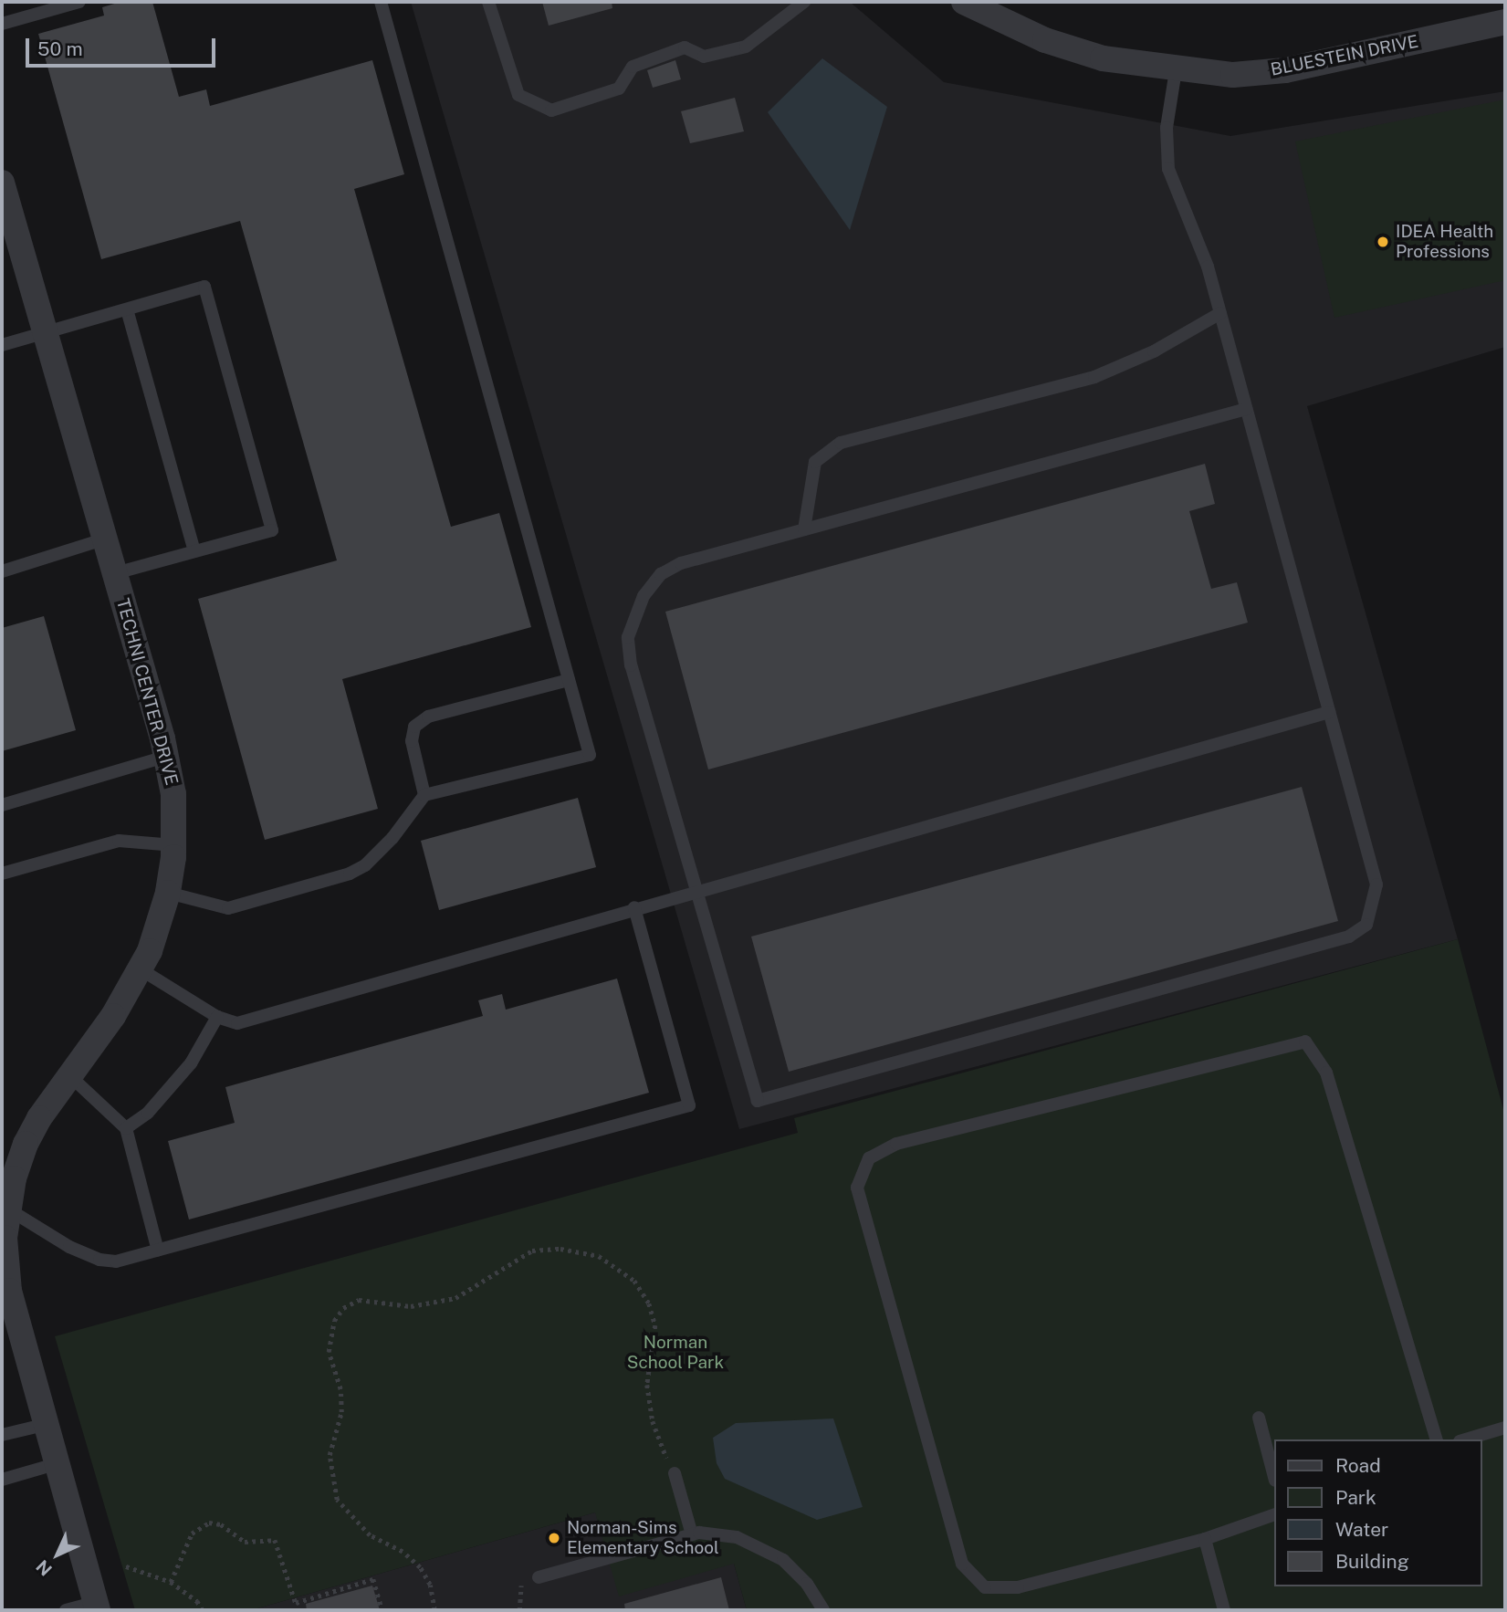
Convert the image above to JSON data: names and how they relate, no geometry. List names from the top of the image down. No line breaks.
{"streets":{"street":["BLUESTEIN DRIVE","TECHNI CENTER DRIVE"]},"parks":["Norman School Park"],"places":["IDEA Health Professions","Norman-Sims Elementary School"],"legend":["Road","Park","Water","Building"],"scale_bar":"50 m","north":"bottom left"}
